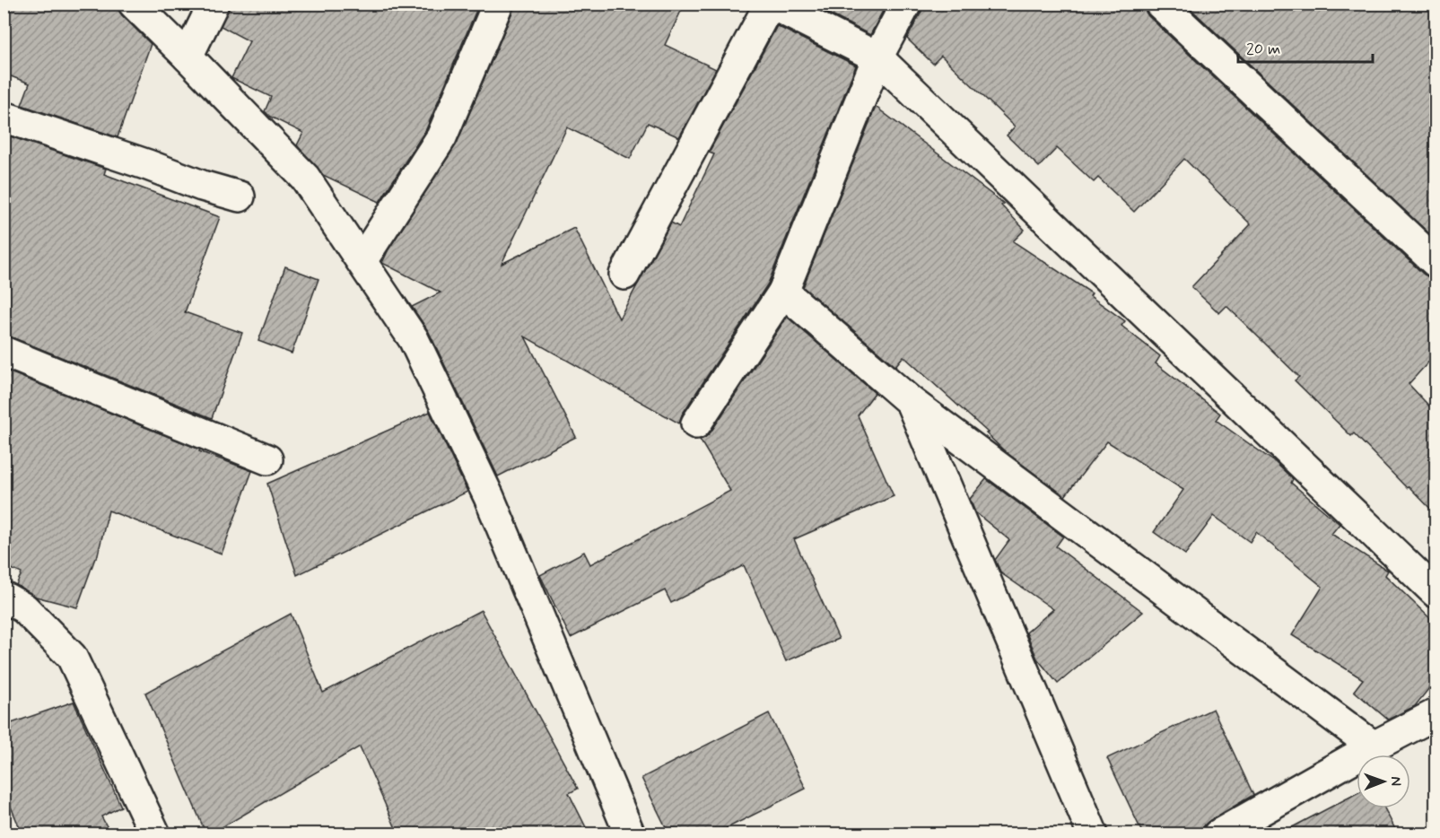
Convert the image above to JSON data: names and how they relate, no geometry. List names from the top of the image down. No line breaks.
{"scale_bar":"20 m","north":"right"}
